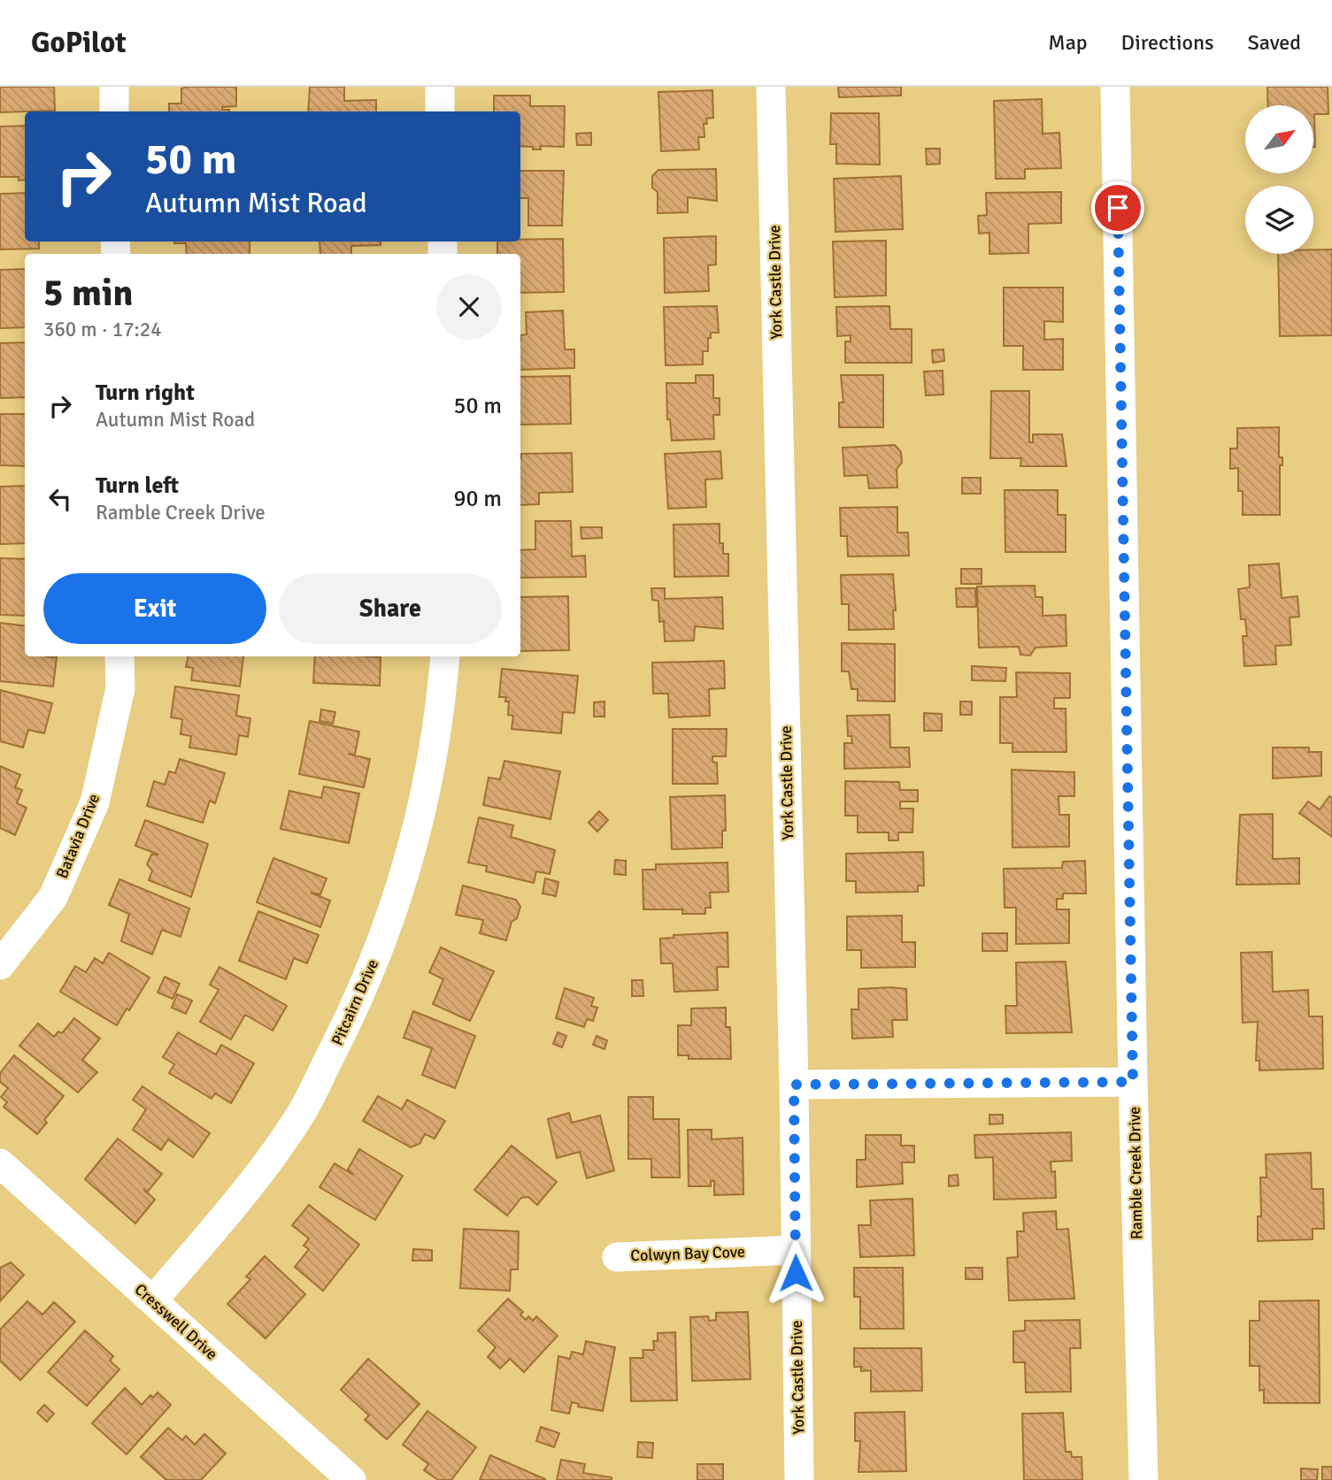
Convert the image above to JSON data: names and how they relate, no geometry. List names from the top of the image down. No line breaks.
{"streets":{"street":["York Castle Drive","Batavia Drive","Pitcairn Drive","Ramble Creek Drive","Colwyn Bay Cove","Cresswell Drive"]},"crossings":[["York Castle Drive","Colwyn Bay Cove"],["Pitcairn Drive","Cresswell Drive"]],"north":"top right","page":{"header":"GoPilot","nav":["Map","Directions","Saved"],"turn":["50 m","Autumn Mist Road"],"heading":["5 min","360 m · 17:24"],"list":[{"name":"Turn right","note":"Autumn Mist Road","value":"50 m"},{"name":"Turn left","note":"Ramble Creek Drive","value":"90 m"}],"buttons":["Exit","Share"]}}
